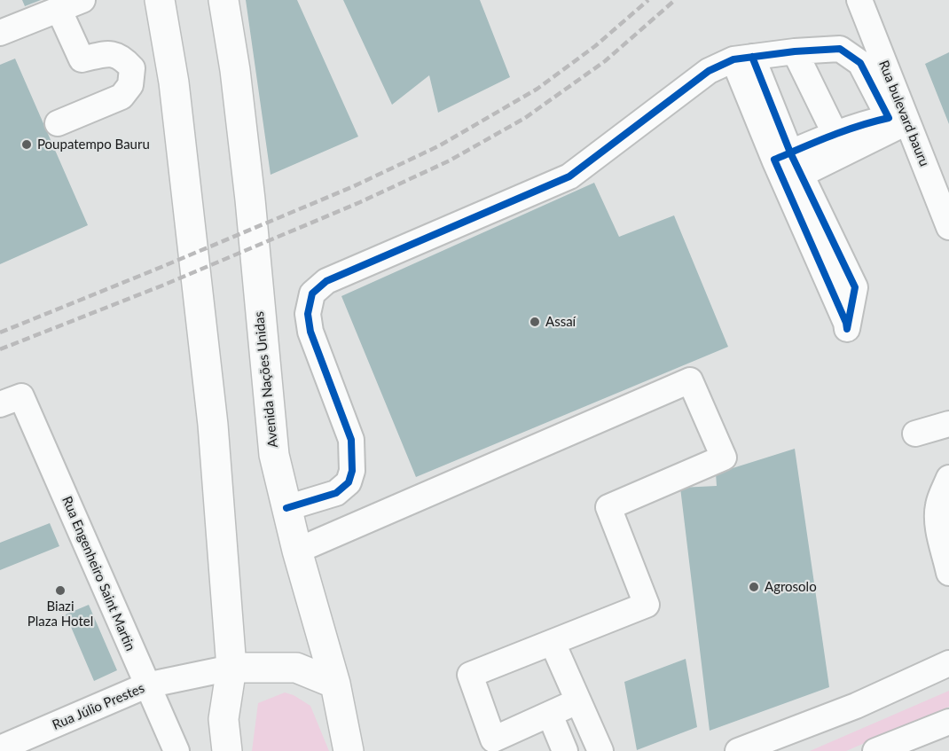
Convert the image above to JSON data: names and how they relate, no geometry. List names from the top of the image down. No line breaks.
{"streets":{"main road":["Avenida Nações Unidas"],"street":["Rua bulevard bauru","Rua Engenheiro Saint Martin","Rua Júlio Prestes"]},"crossings":[["Rua Engenheiro Saint Martin","Rua Júlio Prestes"]],"places":["Poupatempo Bauru","Assaí","Agrosolo","Biazi Plaza Hotel"]}
